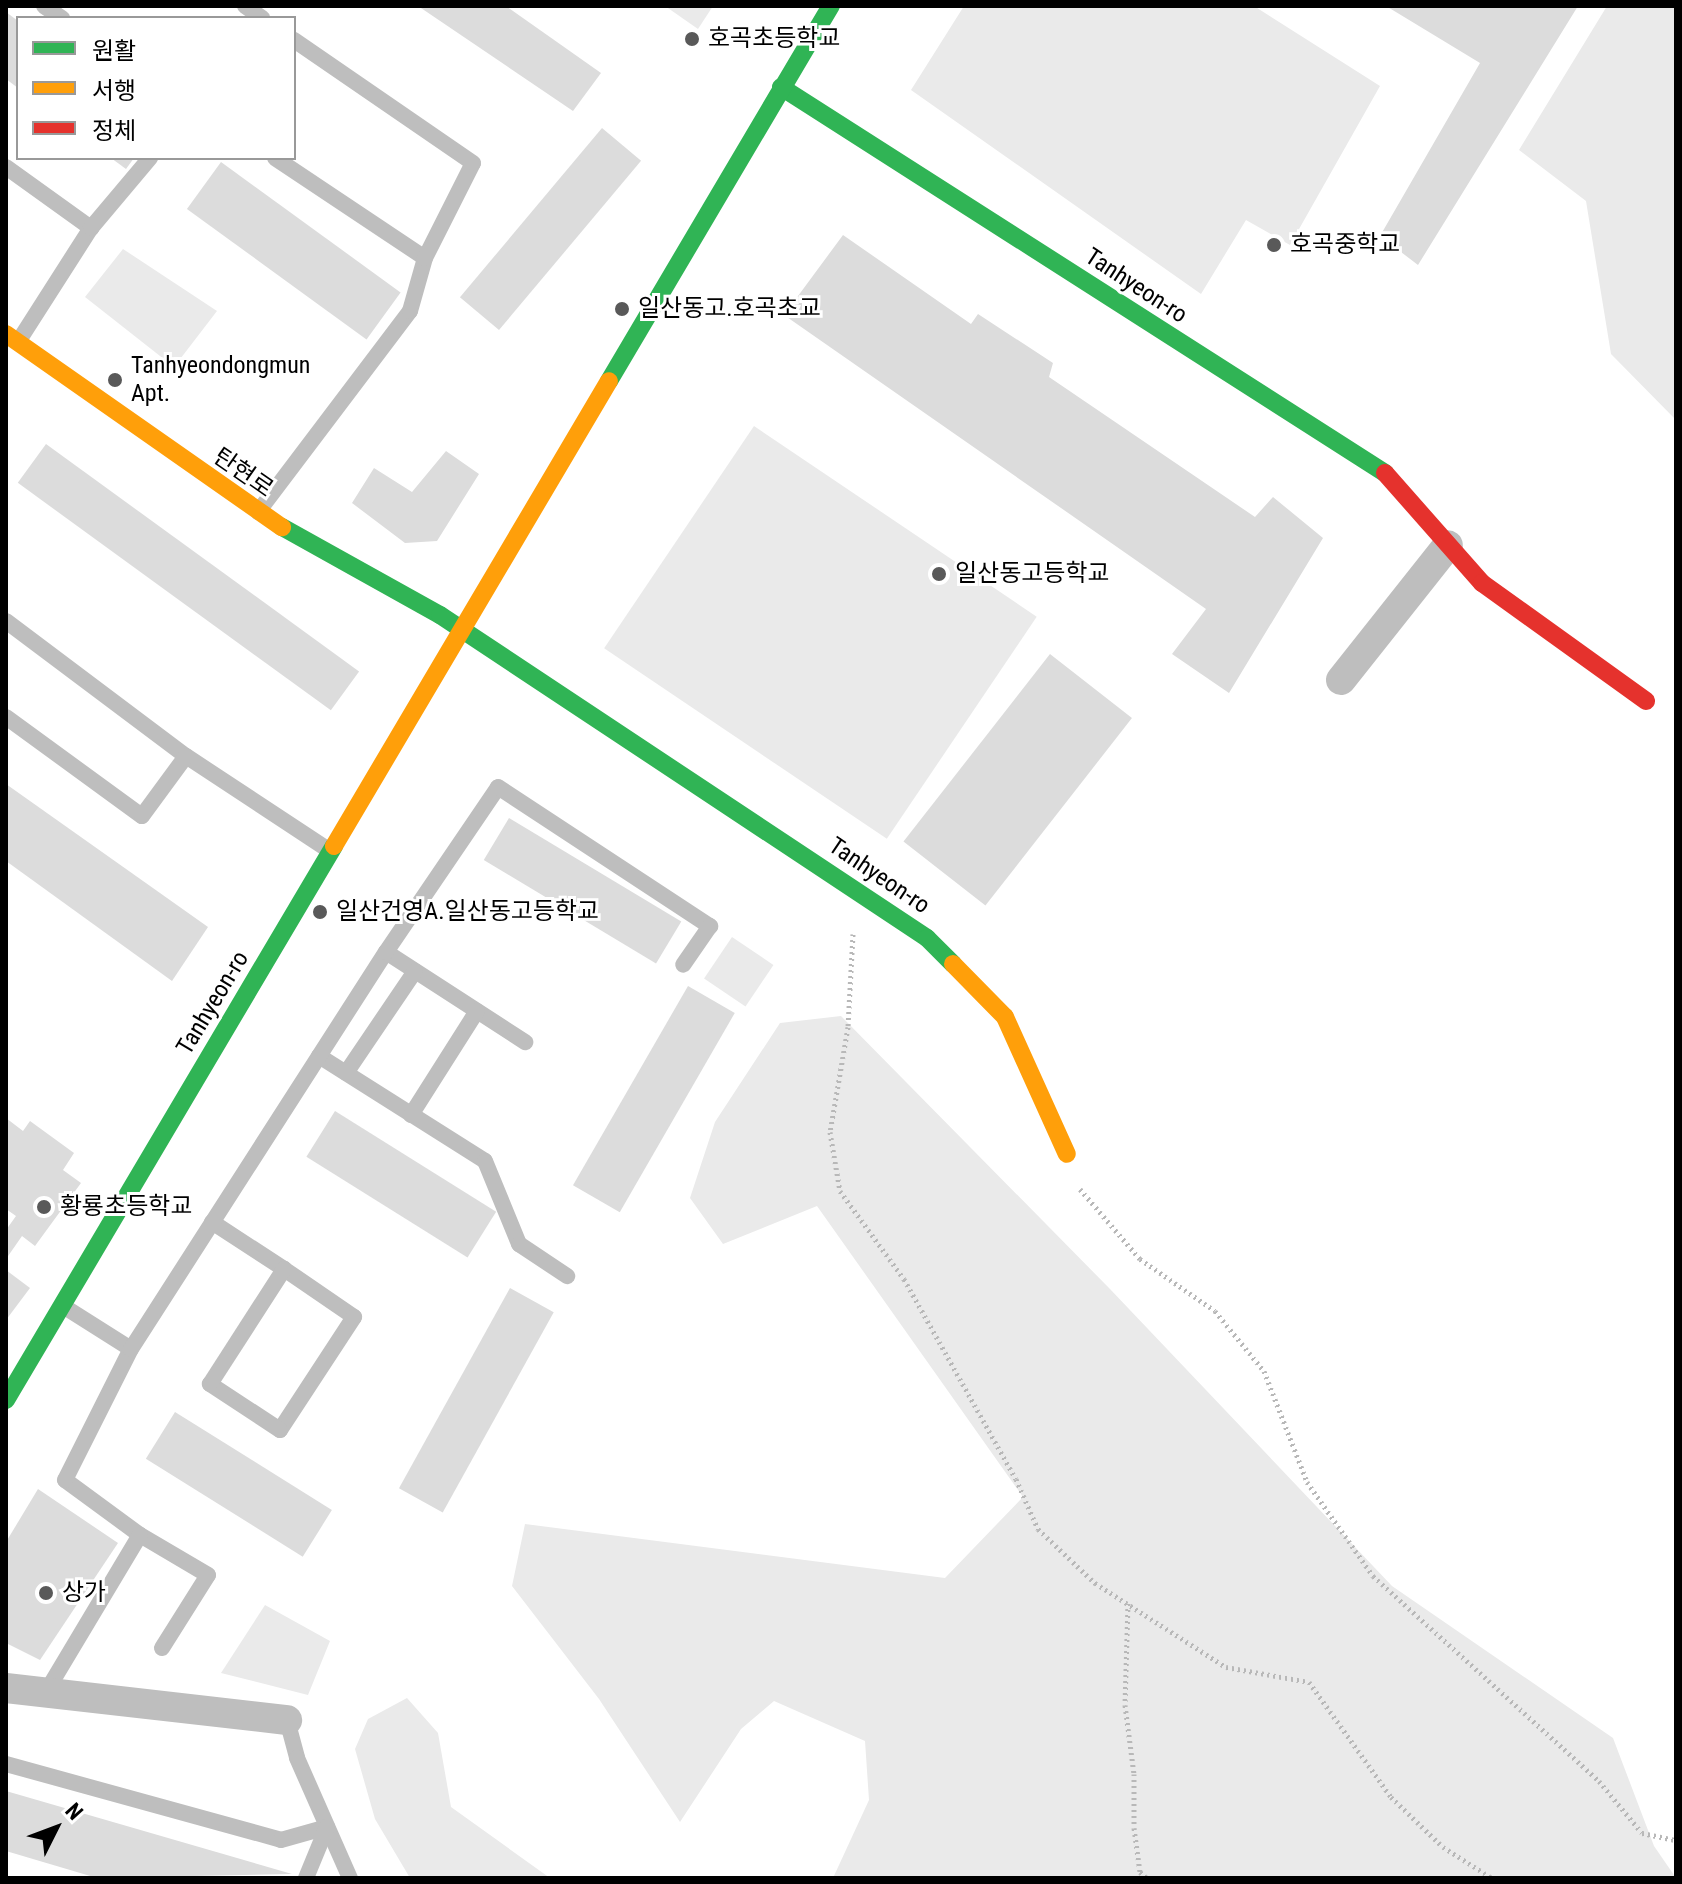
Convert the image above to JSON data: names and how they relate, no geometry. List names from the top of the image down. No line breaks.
{"streets":{"main road":["Tanhyeon-ro","탄현로"]},"crossings":[["Tanhyeon-ro","탄현로"]],"places":["호곡초등학교","호곡중학교","일산동고.호곡초교","Tanhyeondongmun Apt.","일산동고등학교","일산건영A.일산동고등학교","황룡초등학교","상가"],"legend":["원활","서행","정체"],"north":"top right"}
